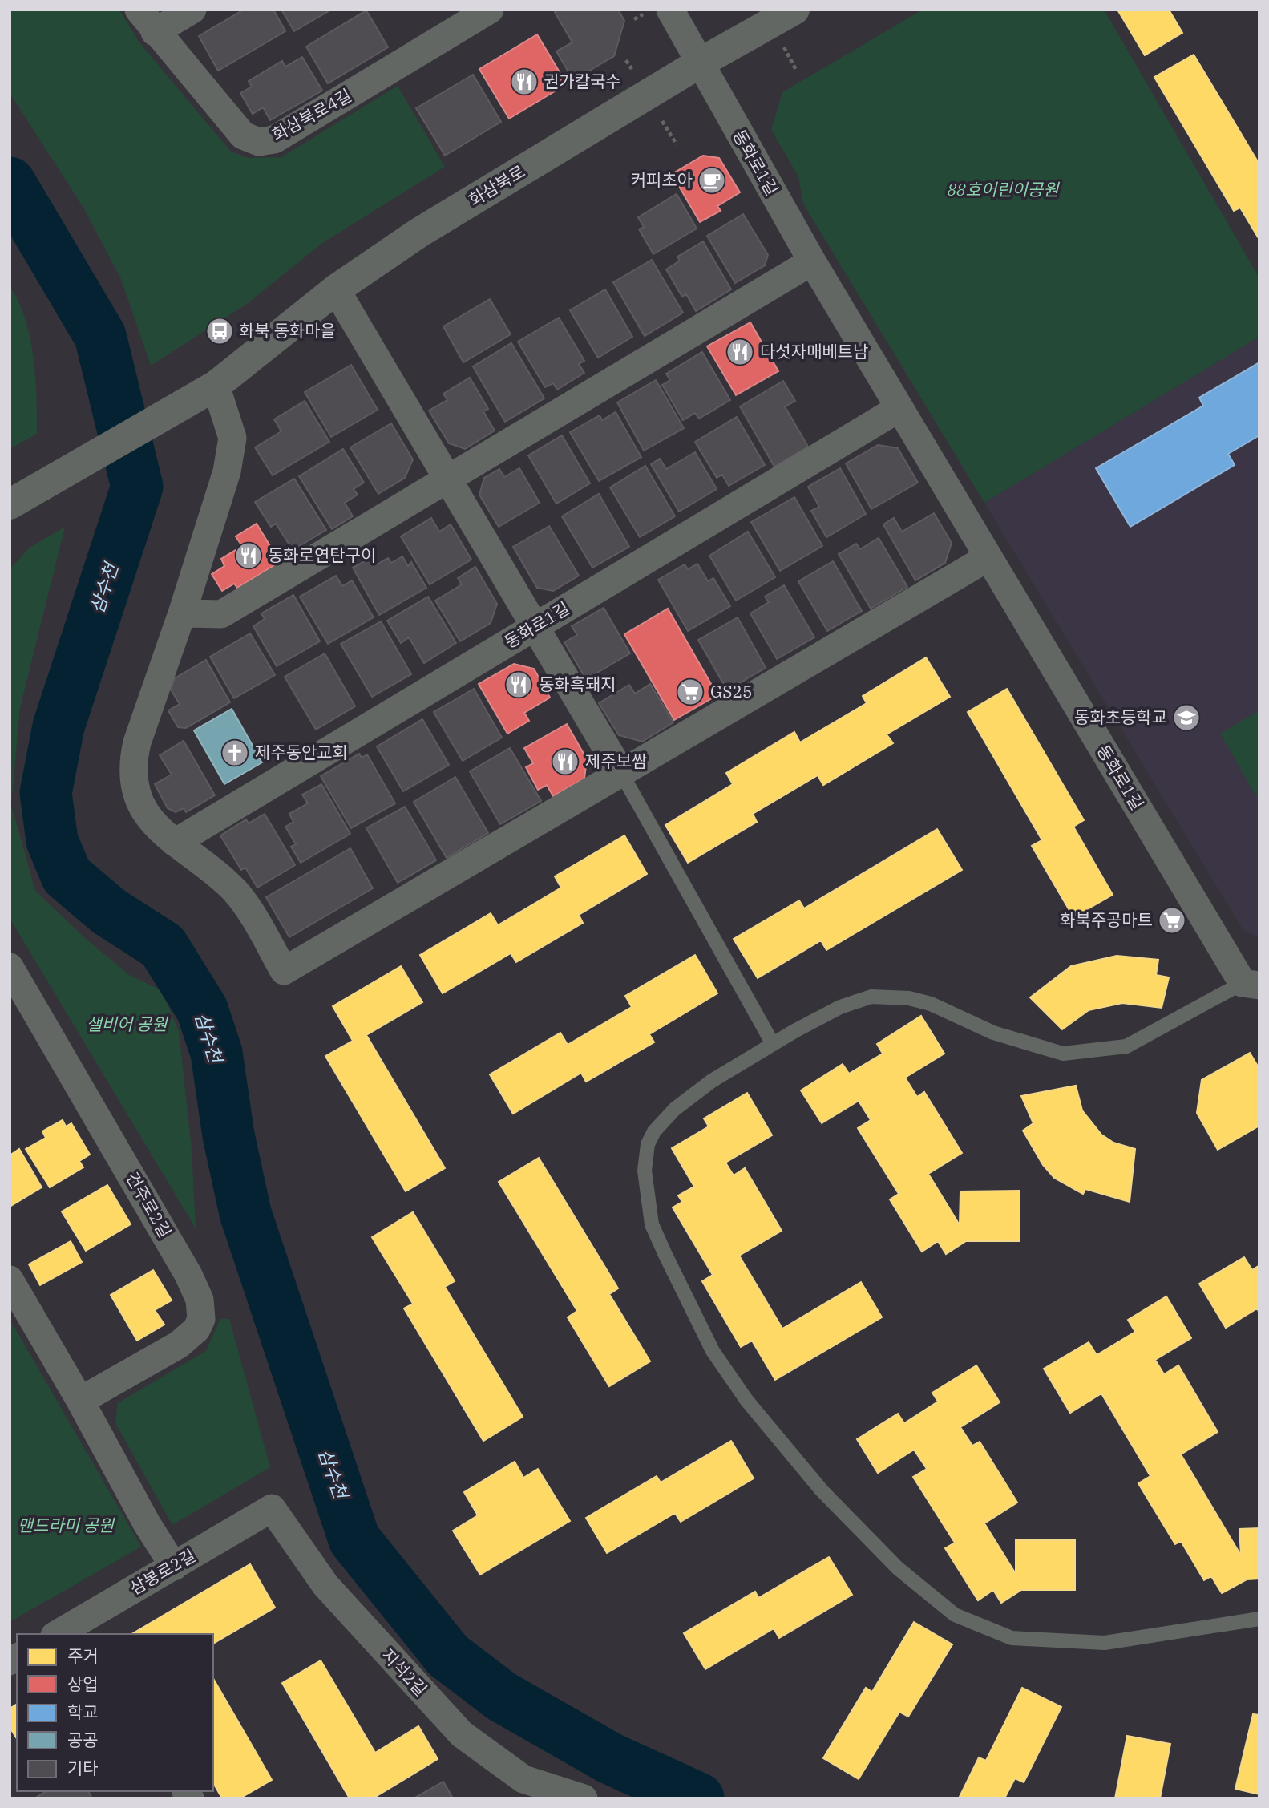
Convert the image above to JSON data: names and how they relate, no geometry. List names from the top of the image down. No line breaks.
{"streets":{"street":["화삼북로4길","동화로1길","화삼북로","건주로2길","삼봉로2길","지석2길"]},"crossings":[["동화로1길","화삼북로"],["삼봉로2길","지석2길"]],"water":["삼수천"],"parks":["88호어린이공원","샐비어 공원","맨드라미 공원"],"places":{"restaurant":["권가칼국수","다섯자매베트남","동화로연탄구이","동화흑돼지","제주보쌈"],"cafe":["커피초아"],"bus stop":["화북 동화마을"],"supermarket":["GS25","화북주공마트"],"school or university":["동화초등학교"],"church":["제주동안교회"]},"legend":["주거","상업","학교","공공","기타"]}
